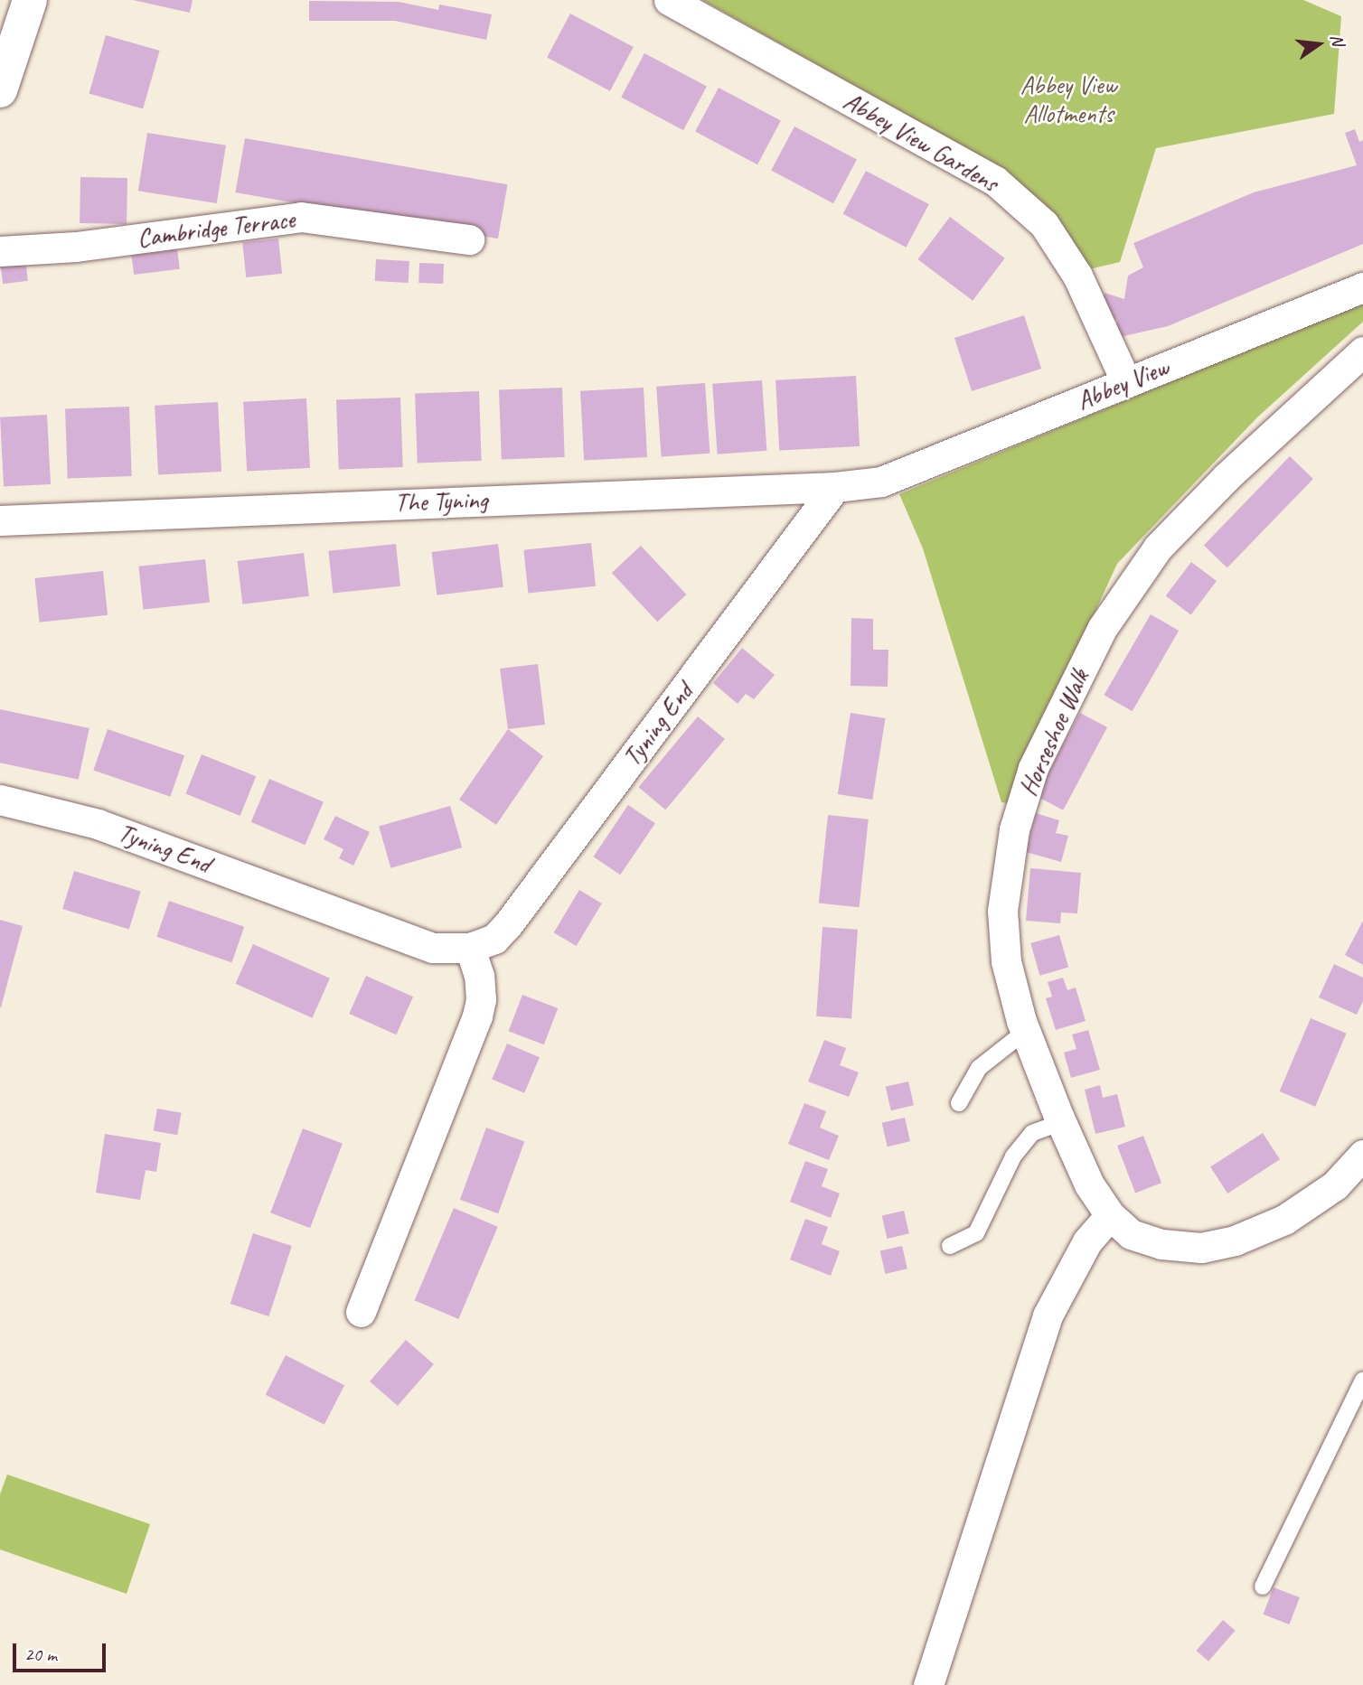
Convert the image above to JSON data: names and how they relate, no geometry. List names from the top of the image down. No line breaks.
{"streets":{"street":["Abbey View Gardens","Cambridge Terrace","Abbey View","The Tyning","Tyning End","Horseshoe Walk"]},"crossings":[["Abbey View Gardens","Abbey View"],["Abbey View","The Tyning"],["The Tyning","Tyning End"]],"parks":["Abbey View Allotments"],"scale_bar":"20 m","north":"right"}
